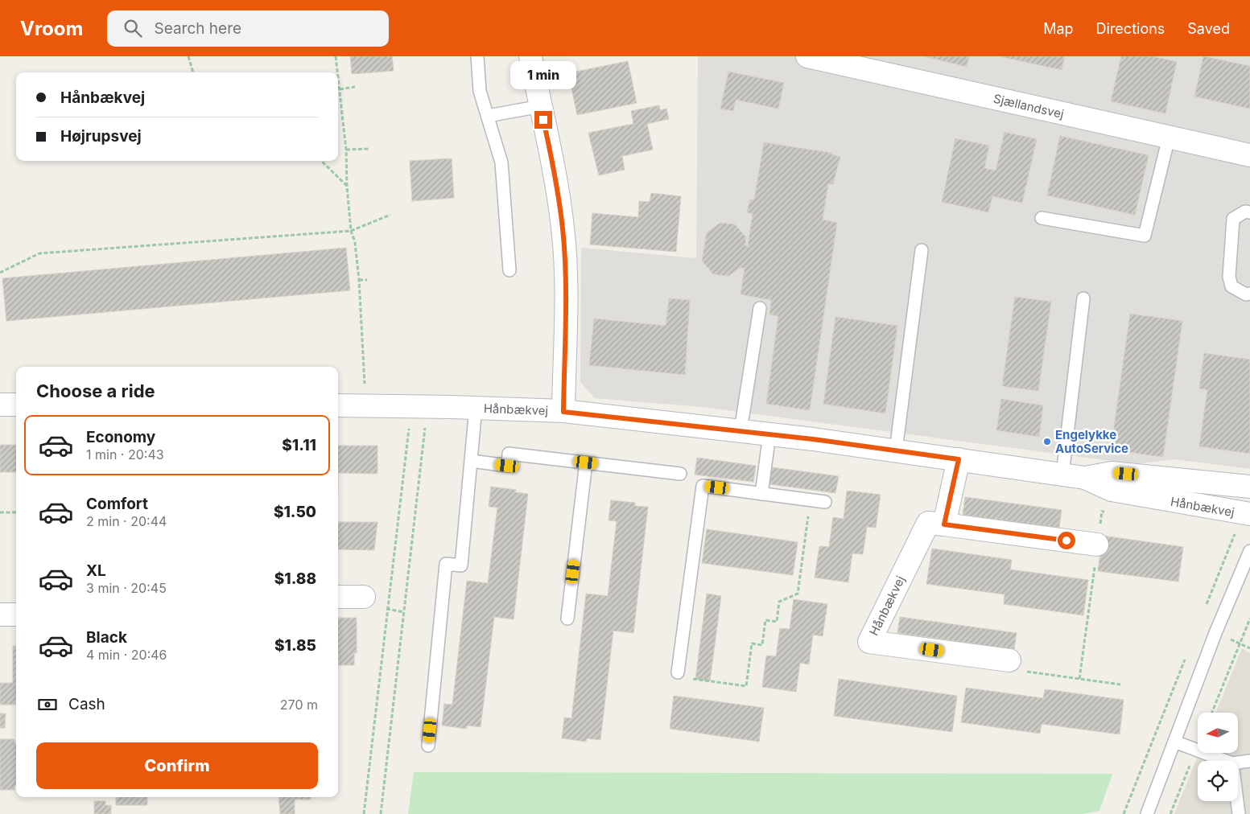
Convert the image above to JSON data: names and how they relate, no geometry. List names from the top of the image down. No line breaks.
{"streets":{"street":["Sjællandsvej","Hånbækvej"]},"places":["Engelykke AutoService"],"north":"left","page":{"header":"Vroom","search":"Search here","nav":["Map","Directions","Saved"],"bubble":"1 min","banner":["Hånbækvej","Højrupsvej"],"heading":"Choose a ride","list":[{"name":"Economy","note":"1 min · 20:43","value":"$1.11"},{"name":"Comfort","note":"2 min · 20:44","value":"$1.50"},{"name":"XL","note":"3 min · 20:45","value":"$1.88"},{"name":"Black","note":"4 min · 20:46","value":"$1.85"}],"pay":["Cash","270 m"],"buttons":"Confirm"}}
